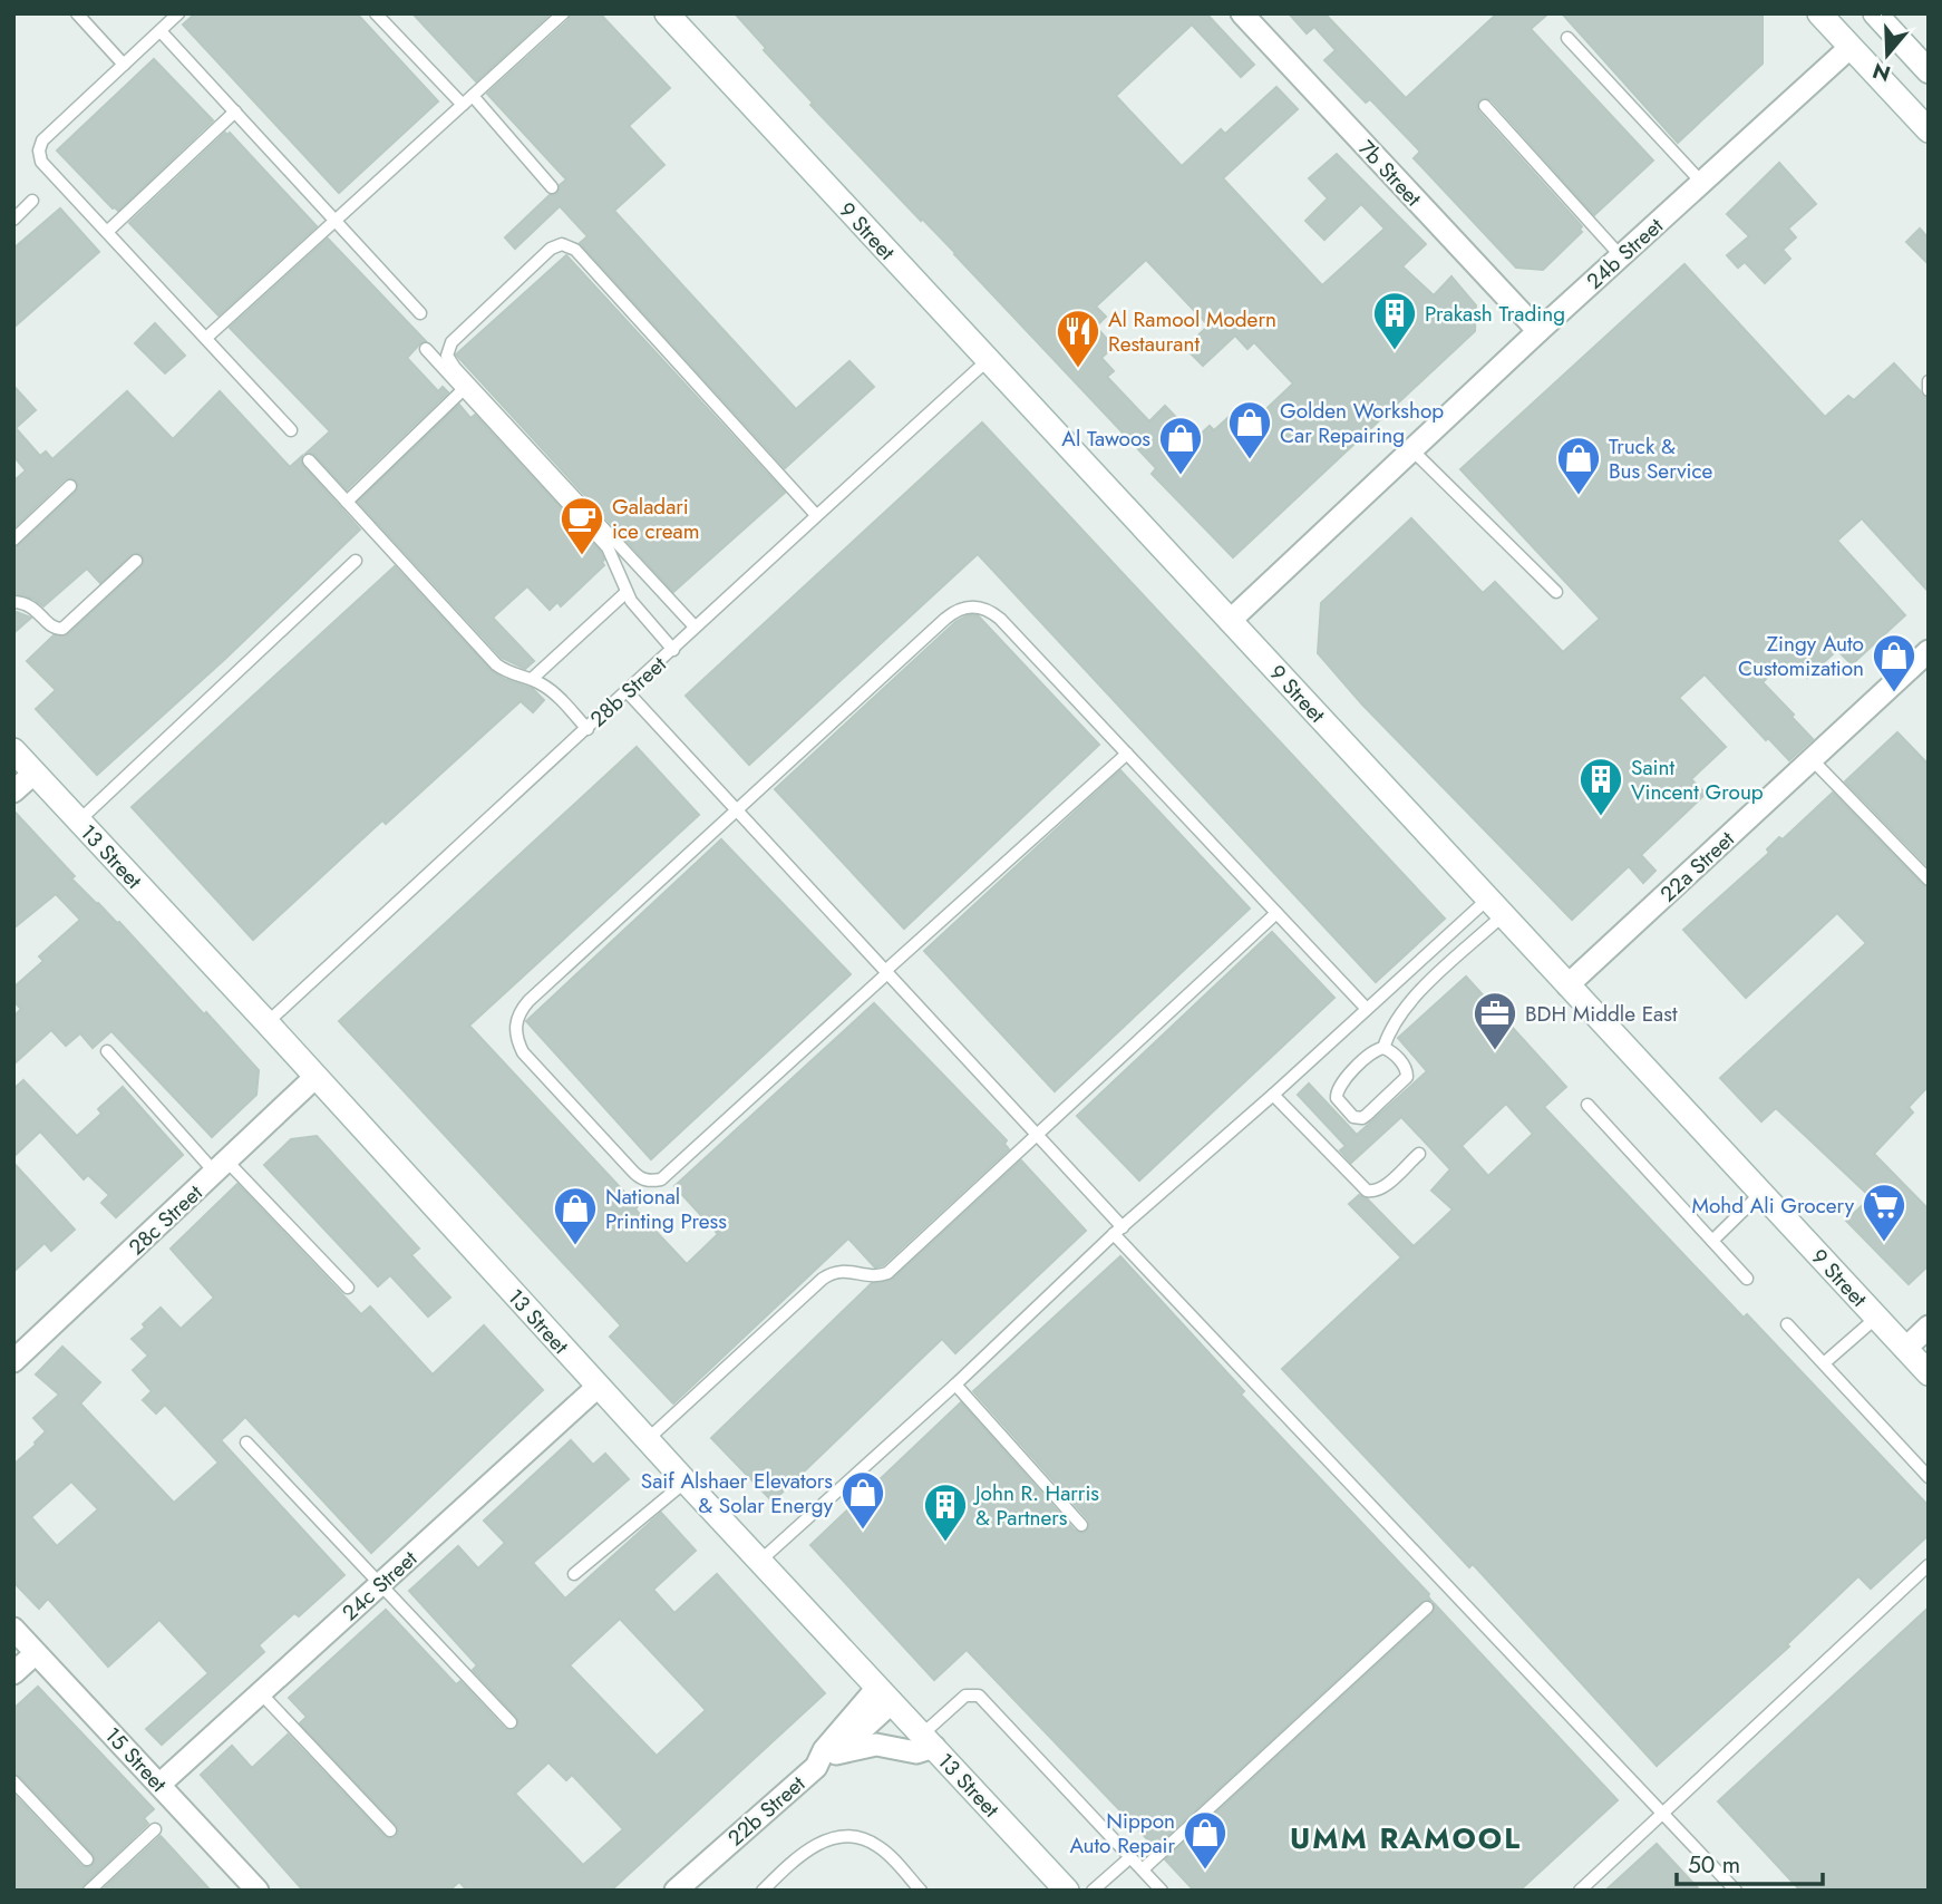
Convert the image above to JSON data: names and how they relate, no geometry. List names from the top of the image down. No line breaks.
{"streets":{"street":["7b Street","9 Street","24b Street","13 Street","22a Street","28c Street","24c Street","15 Street","22b Street"],"lane":["28b Street"]},"crossings":[["7b Street","24b Street"],["9 Street","24b Street"],["9 Street","28b Street"],["9 Street","22a Street"],["28b Street","13 Street"],["13 Street","28c Street"],["13 Street","24c Street"],["13 Street","22b Street"],["24c Street","15 Street"]],"districts":["UMM RAMOOL"],"places":{"building":["Prakash Trading","Saint Vincent Group","John R. Harris & Partners"],"restaurant":["Al Ramool Modern Restaurant"],"shop":["Golden Workshop Car Repairing","Al Tawoos","Truck & Bus Service","Zingy Auto Customization","National Printing Press","Saif Alshaer Elevators & Solar Energy","Nippon Auto Repair"],"cafe":["Galadari ice cream"],"office":["BDH Middle East"],"supermarket":["Mohd Ali Grocery"]},"scale_bar":"50 m","north":"bottom"}
